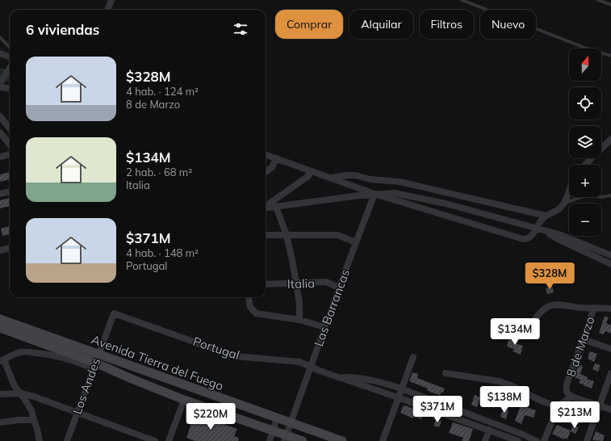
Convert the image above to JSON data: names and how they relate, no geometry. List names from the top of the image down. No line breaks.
{"streets":{"street":["Italia","Las Barrancas","8 de Marzo","Portugal","Avenida Tierra del Fuego","Los Andes"]},"crossings":[["Italia","Las Barrancas"],["Las Barrancas","Portugal"],["Las Barrancas","Avenida Tierra del Fuego"],["Portugal","Los Andes"],["Avenida Tierra del Fuego","Los Andes"]],"north":"top","page":{"chip":["Comprar","Alquilar","Filtros","Nuevo"],"heading":"6 viviendas","map_buttons":["+","−"],"list":[{"name":"$328M","note":"4 hab. · 124 m² · 8 de Marzo"},{"name":"$134M","note":"2 hab. · 68 m² · Italia"},{"name":"$371M","note":"4 hab. · 148 m² · Portugal"}],"price":["$328M","$134M","$138M","$371M","$213M","$220M"]}}
